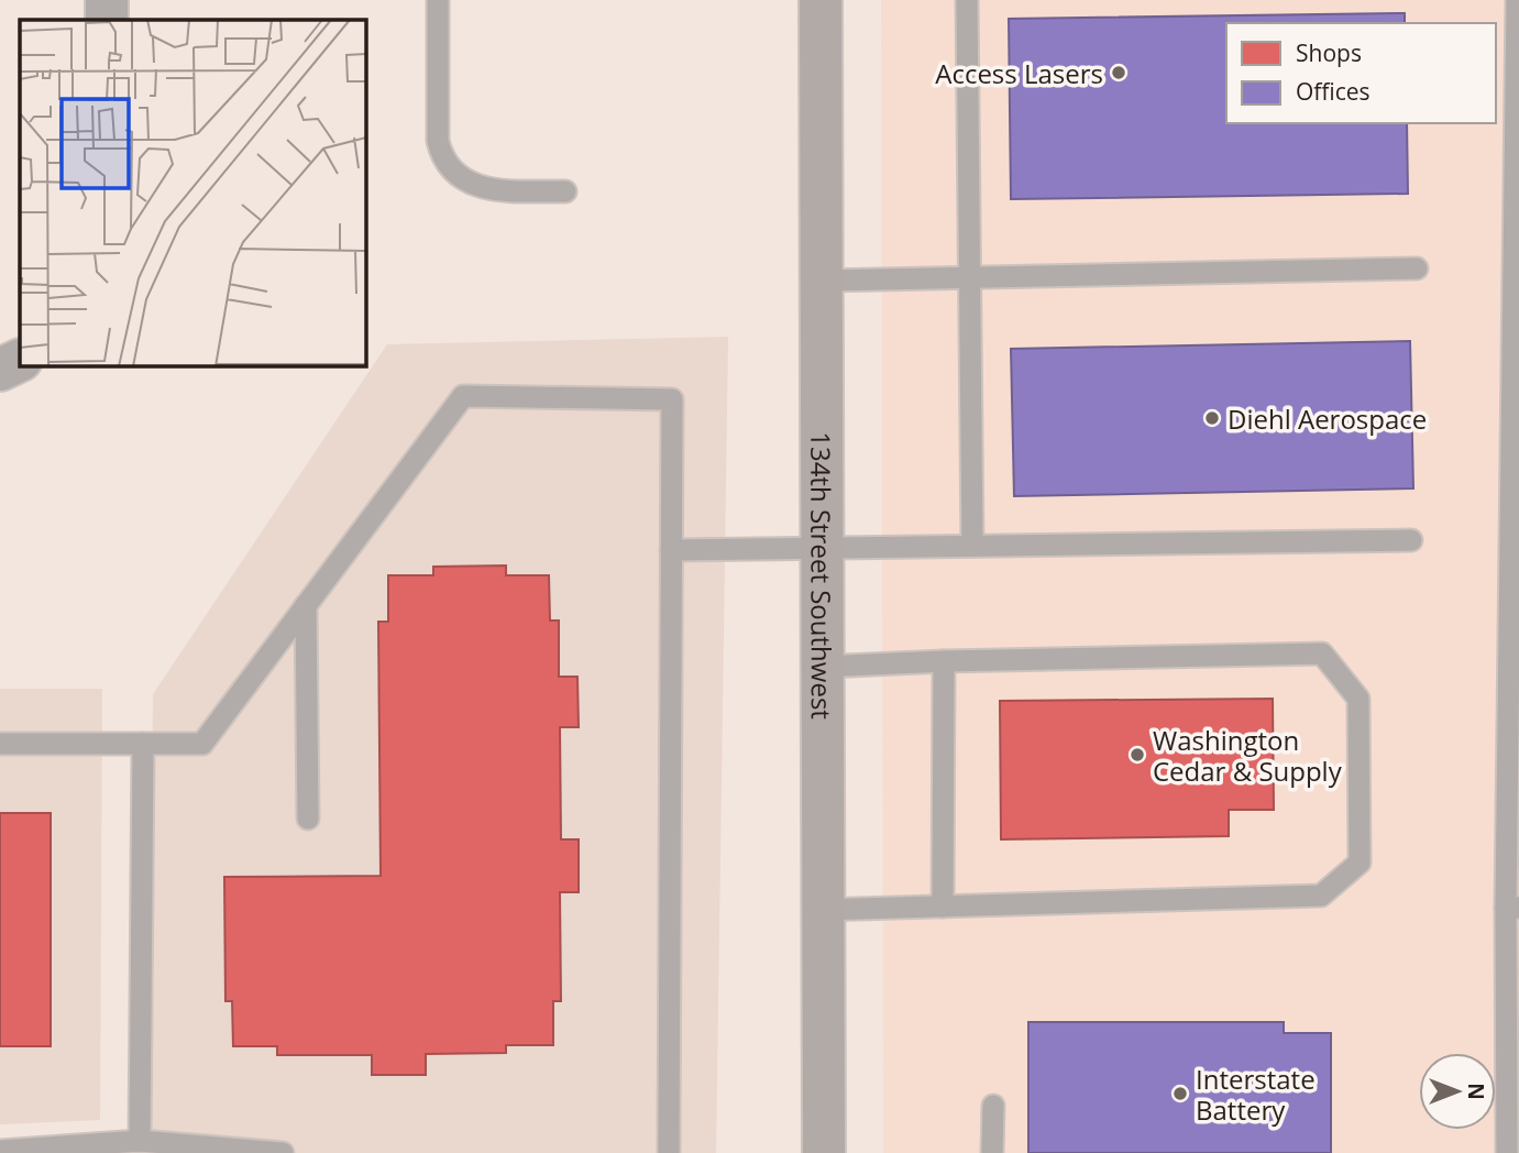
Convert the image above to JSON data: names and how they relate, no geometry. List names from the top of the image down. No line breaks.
{"streets":{"street":["134th Street Southwest"]},"places":["Access Lasers","Diehl Aerospace","Washington Cedar & Supply","Interstate Battery"],"legend":["Shops","Offices"],"north":"right"}
